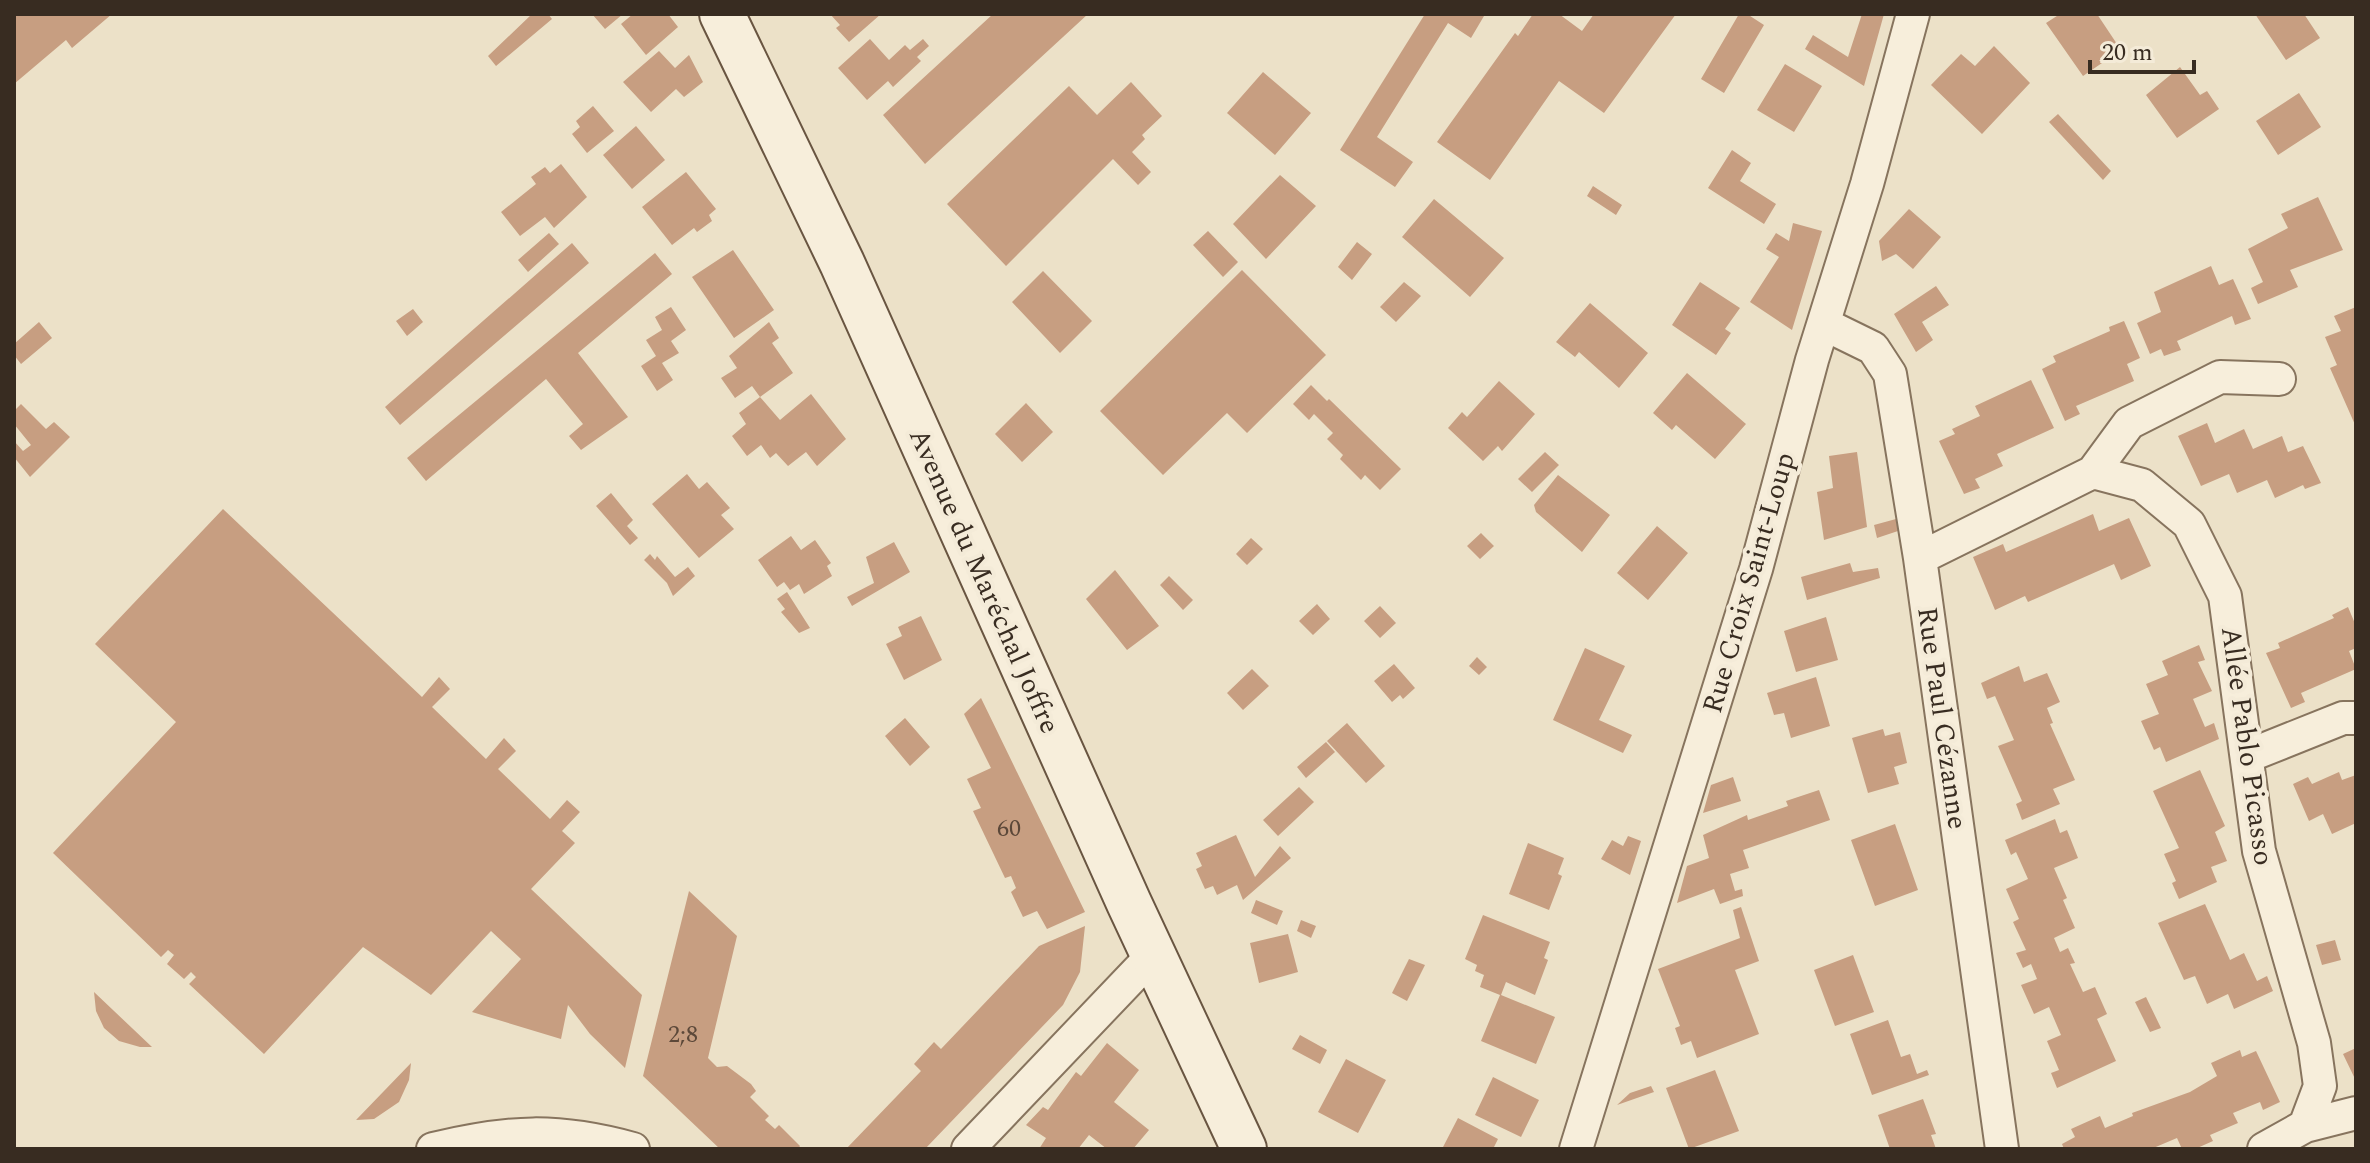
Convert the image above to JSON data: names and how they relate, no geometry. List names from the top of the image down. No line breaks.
{"streets":{"main road":["Avenue du Maréchal Joffre"],"street":["Rue Croix Saint-Loup","Rue Paul Cézanne","Allée Pablo Picasso"]},"crossings":[["Rue Croix Saint-Loup","Rue Paul Cézanne"]],"house_numbers":["60","2;8"],"scale_bar":"20 m"}
